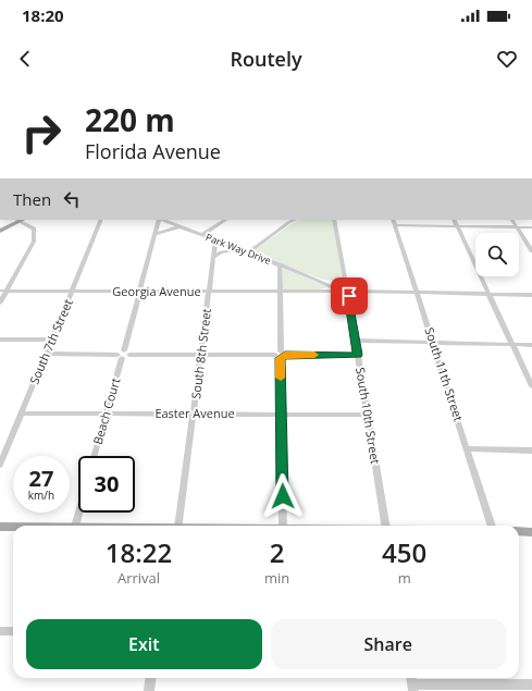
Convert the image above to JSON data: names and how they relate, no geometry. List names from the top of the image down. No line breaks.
{"streets":{"street":["Park Way Drive","Georgia Avenue","South 7th Street","South 8th Street","South 11th Street","Beach Court","Easter Avenue","South 10th Street"]},"crossings":[["Park Way Drive","Georgia Avenue"],["Park Way Drive","South 8th Street"],["Georgia Avenue","South 7th Street"],["Georgia Avenue","South 8th Street"],["Georgia Avenue","Beach Court"],["South 7th Street","Easter Avenue"],["South 8th Street","Easter Avenue"],["Beach Court","Easter Avenue"],["Easter Avenue","South 10th Street"]],"page":{"status":"18:20","header":"Routely","turn":["220 m","Florida Avenue"],"then":"Then","speed":"27 km/h","limit":"30","eta":["18:22","Arrival","2","min","450","m"],"buttons":["Exit","Share"]}}
